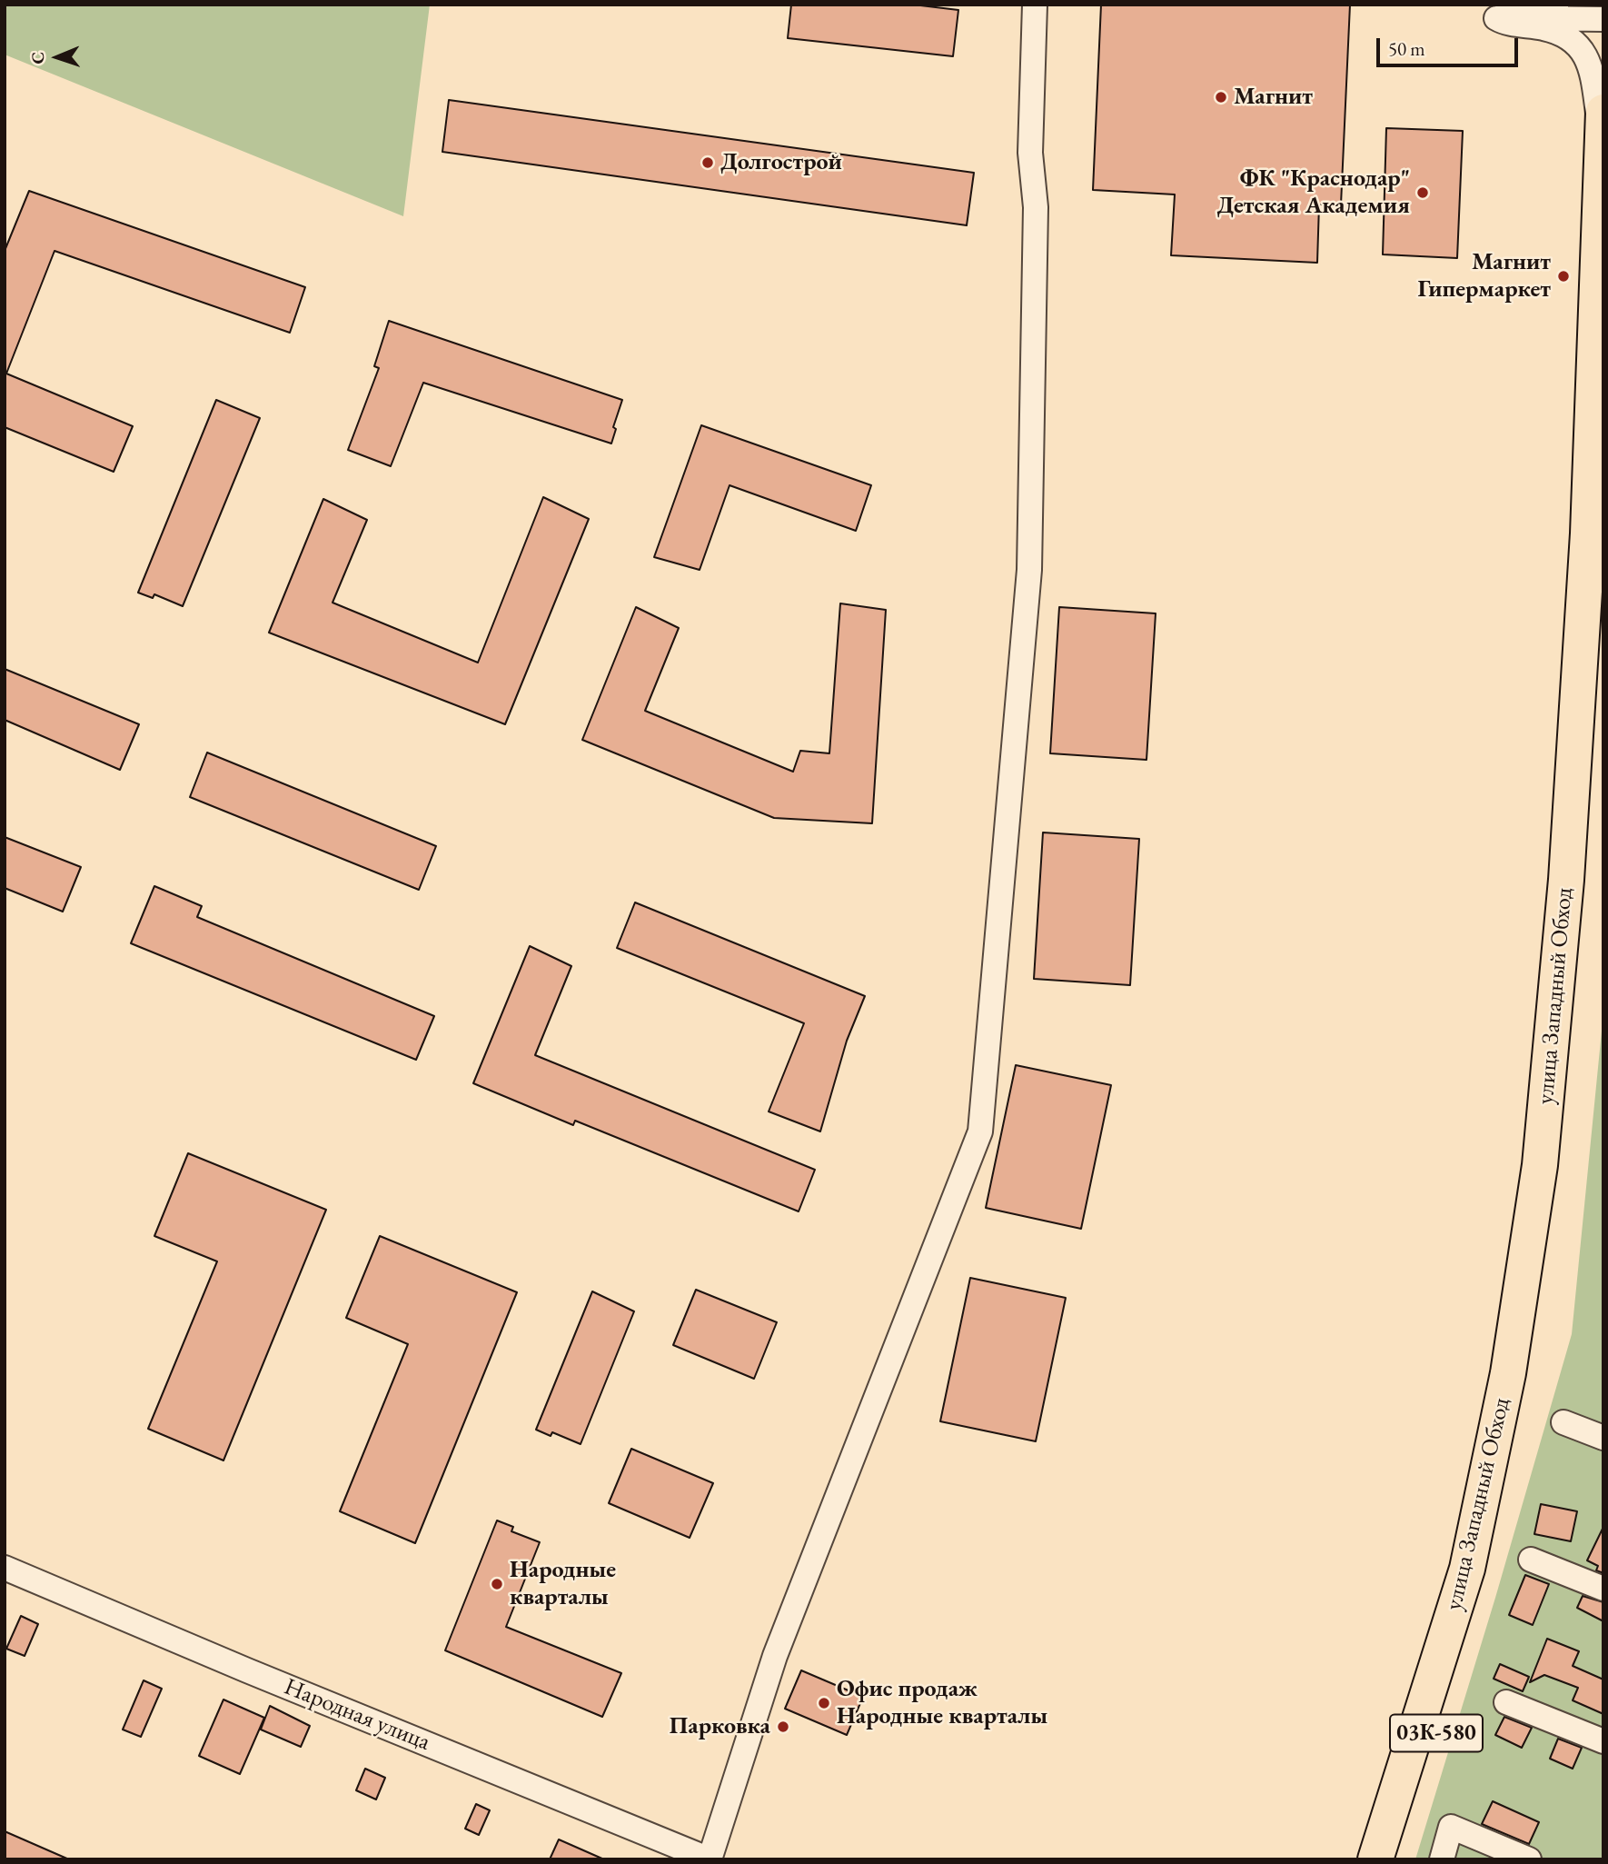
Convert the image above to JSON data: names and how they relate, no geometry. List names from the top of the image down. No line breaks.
{"streets":{"highway":["улица Западный Обход","03К-580"],"street":["Народная улица"]},"places":["Магнит","Долгострой","ФК \"Краснодар\" Детская Академия","Магнит Гипермаркет","Народные кварталы","Офис продаж Народные кварталы","Парковка"],"scale_bar":"50 m","north":"left"}
